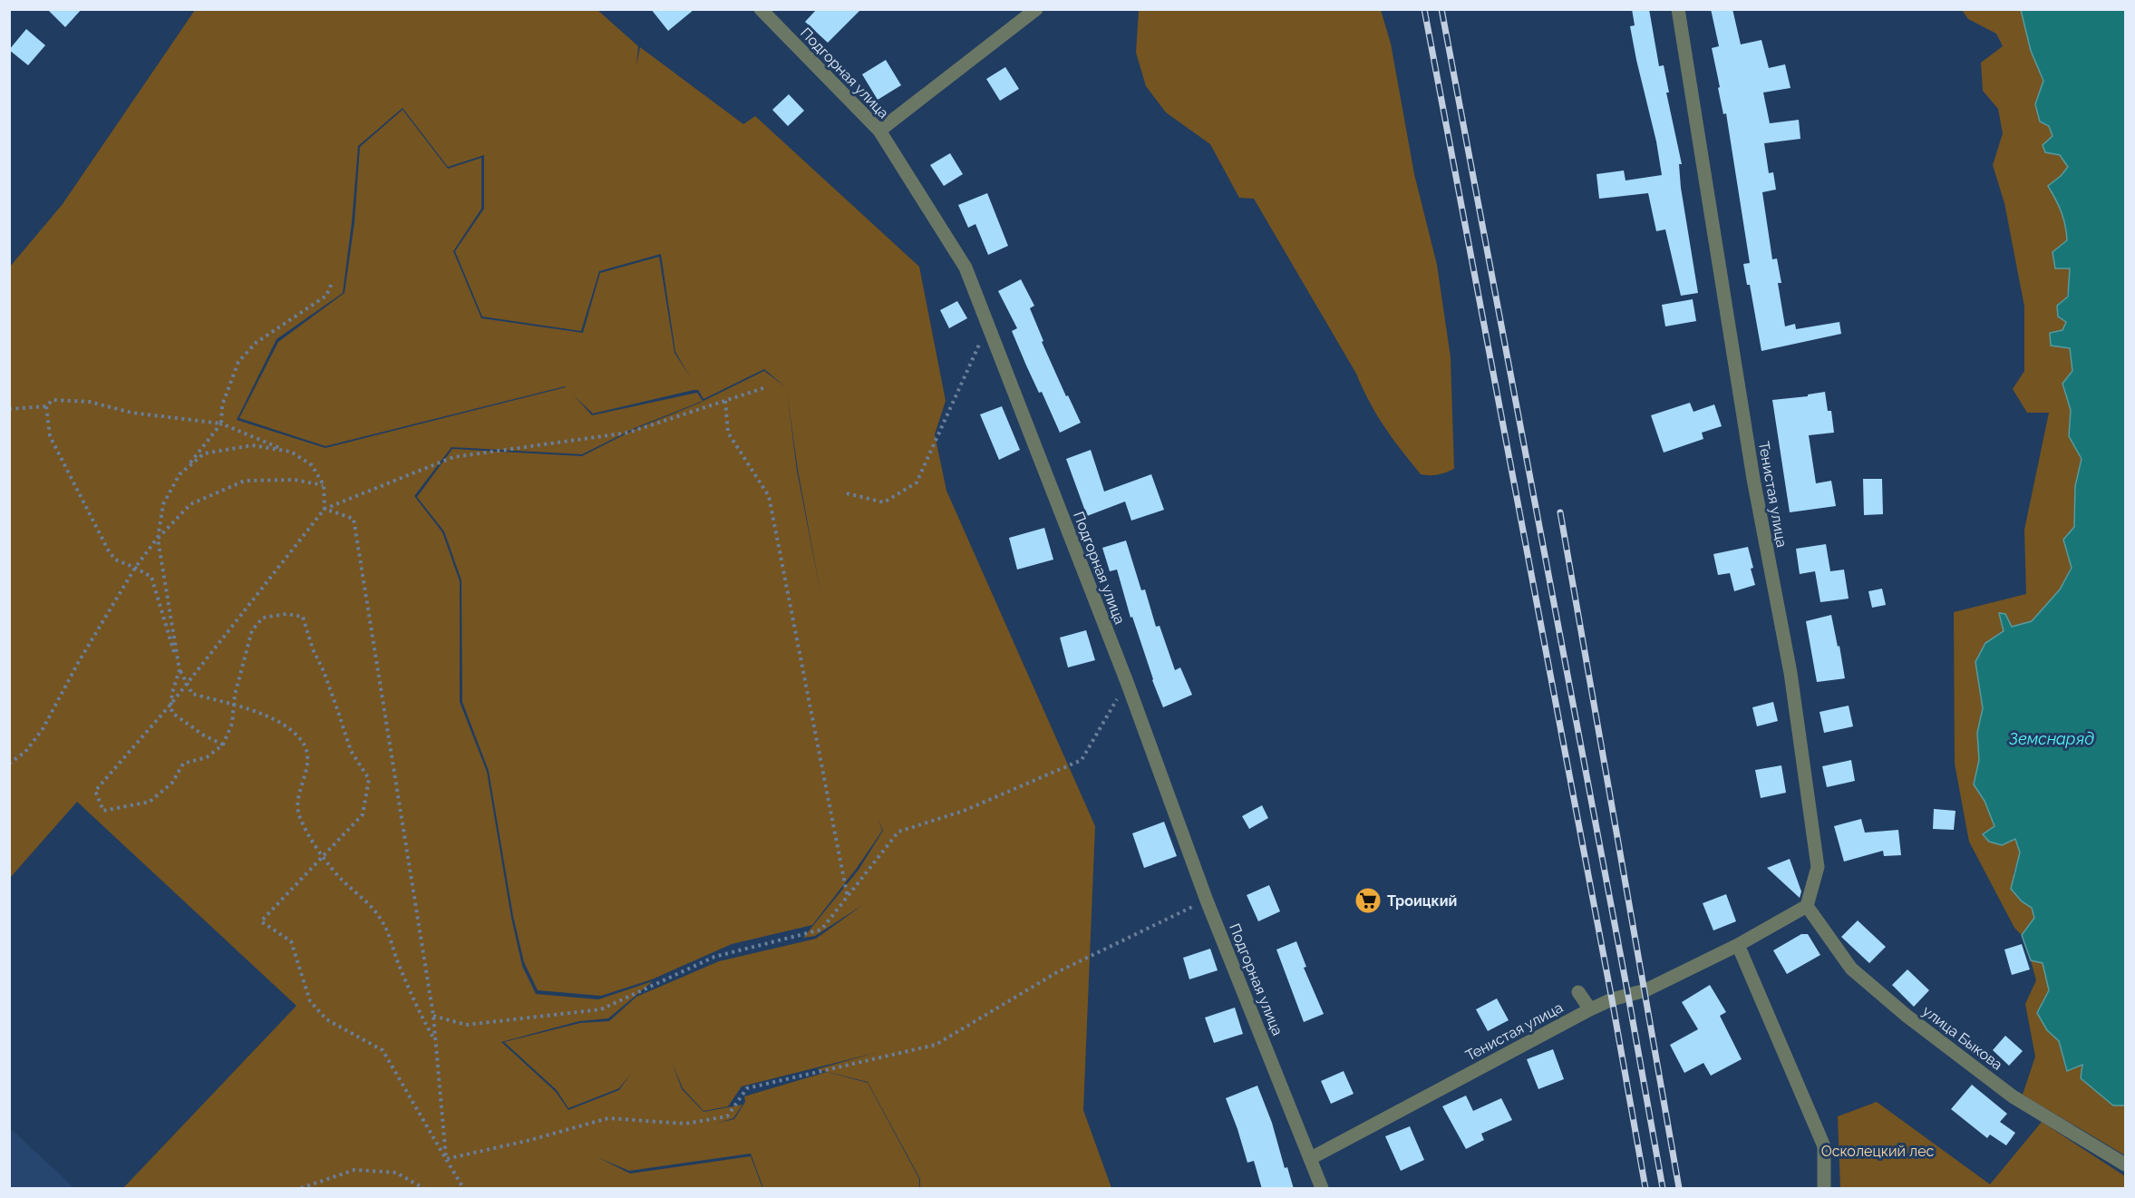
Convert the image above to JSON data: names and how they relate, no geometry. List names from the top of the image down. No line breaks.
{"streets":{"street":["Подгорная улица","Тенистая улица","улица Быкова"]},"crossings":[["Подгорная улица","Тенистая улица"],["Тенистая улица","улица Быкова"]],"water":["Земснаряд"],"parks":["Осколецкий лес"],"places":{"supermarket":["Троицкий"]}}
